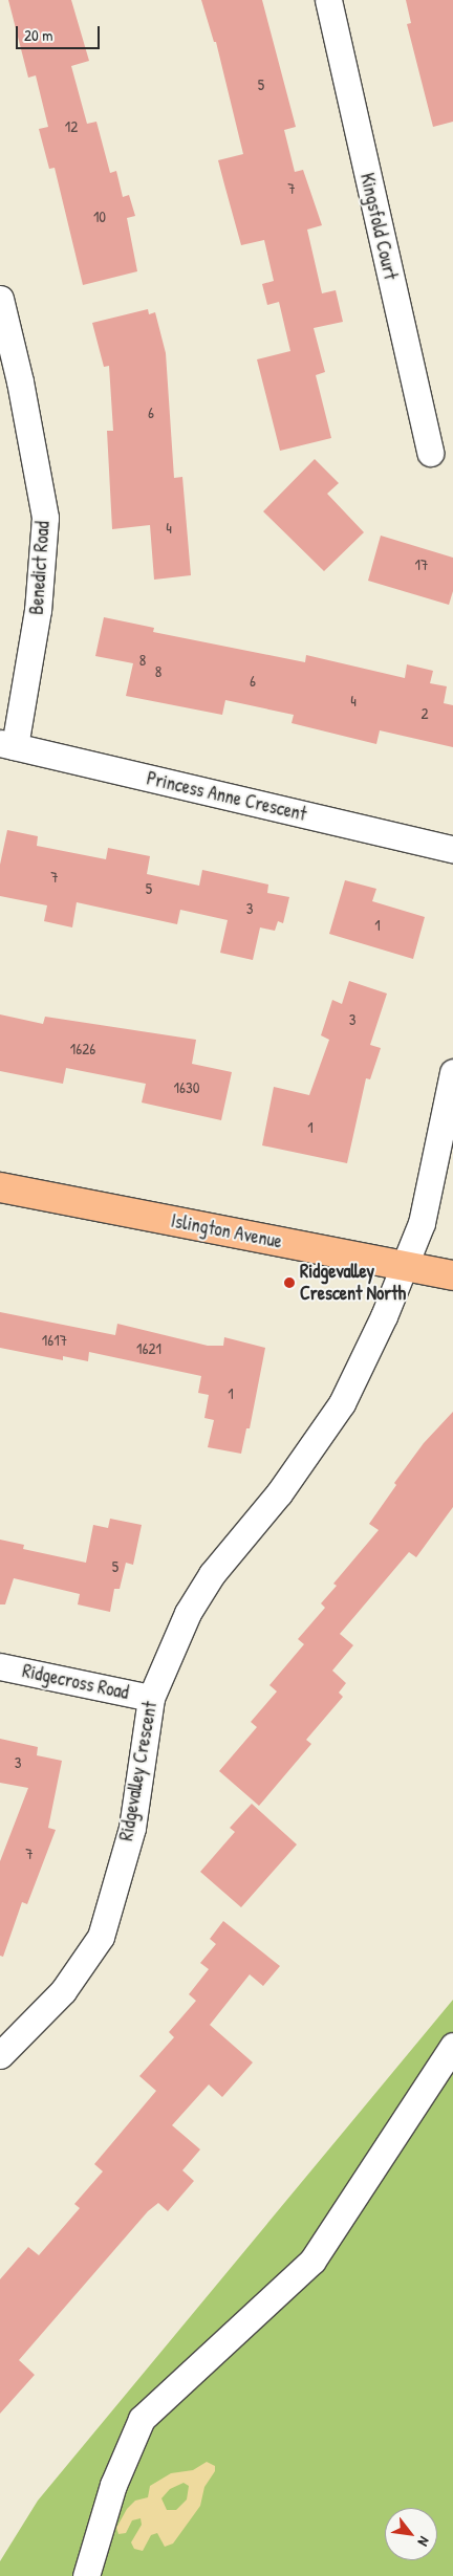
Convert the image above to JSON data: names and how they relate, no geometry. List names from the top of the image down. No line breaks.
{"streets":{"main road":["Islington Avenue"],"street":["Kingsfold Court","Benedict Road","Princess Anne Crescent","Ridgecross Road","Ridgevalley Crescent"]},"crossings":[["Benedict Road","Princess Anne Crescent"],["Islington Avenue","Ridgevalley Crescent"],["Ridgecross Road","Ridgevalley Crescent"]],"places":["Ridgevalley Crescent North"],"house_numbers":["5","12","7","10","6","4","17","8","8","6","4","2","7","5","3","1","3","1626","1630","1","1617","1621","1","5","3","7"],"scale_bar":"20 m","north":"bottom right"}
